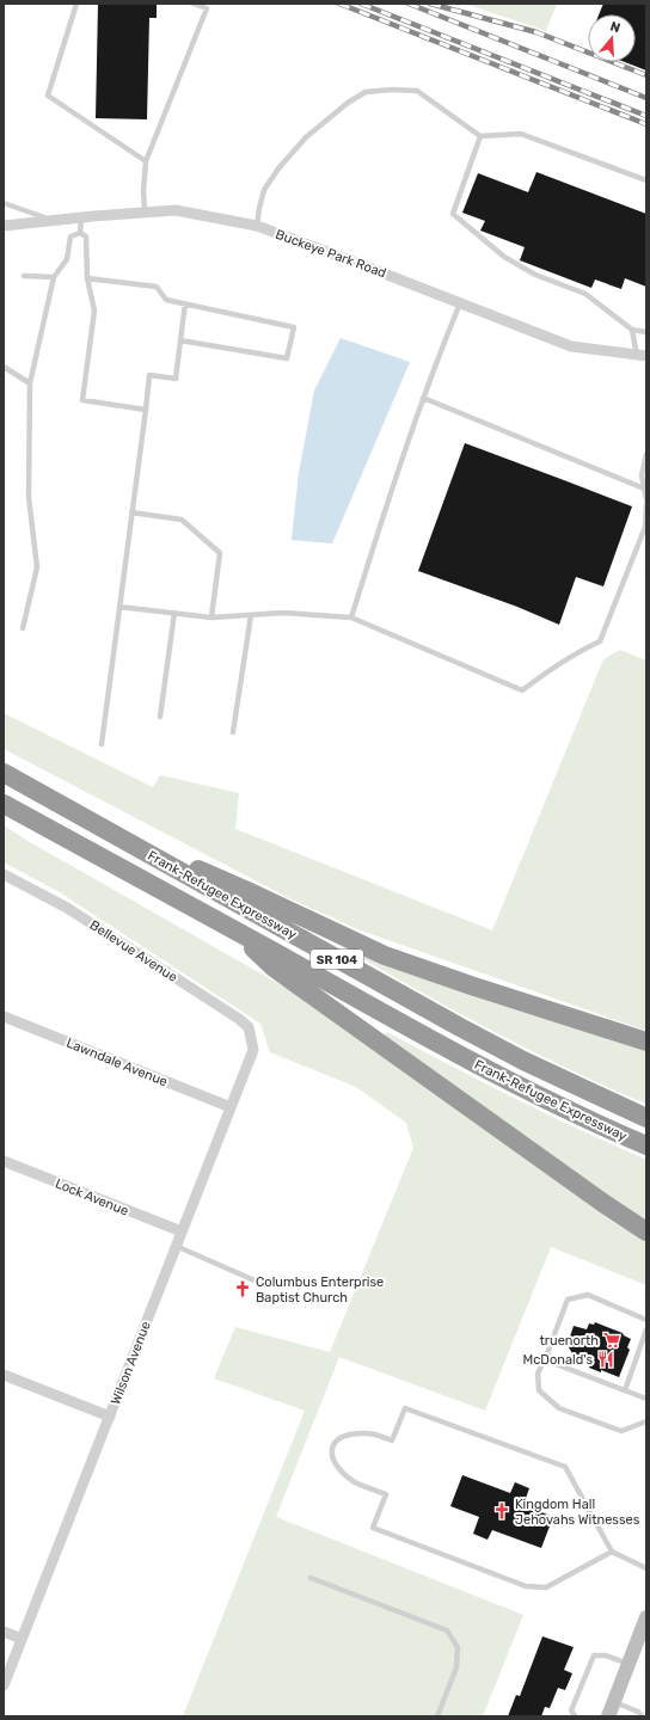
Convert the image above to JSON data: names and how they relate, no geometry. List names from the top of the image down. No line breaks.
{"streets":{"highway":["Frank-Refugee Expressway","SR 104"],"street":["Buckeye Park Road","Bellevue Avenue","Lawndale Avenue","Lock Avenue","Wilson Avenue"]},"crossings":[["Bellevue Avenue","Wilson Avenue"],["Lawndale Avenue","Wilson Avenue"],["Lock Avenue","Wilson Avenue"]],"places":{"church":["Columbus Enterprise Baptist Church","Kingdom Hall Jehovahs Witnesses"],"supermarket":["truenorth"],"restaurant":["McDonald's"]},"north":"top"}
